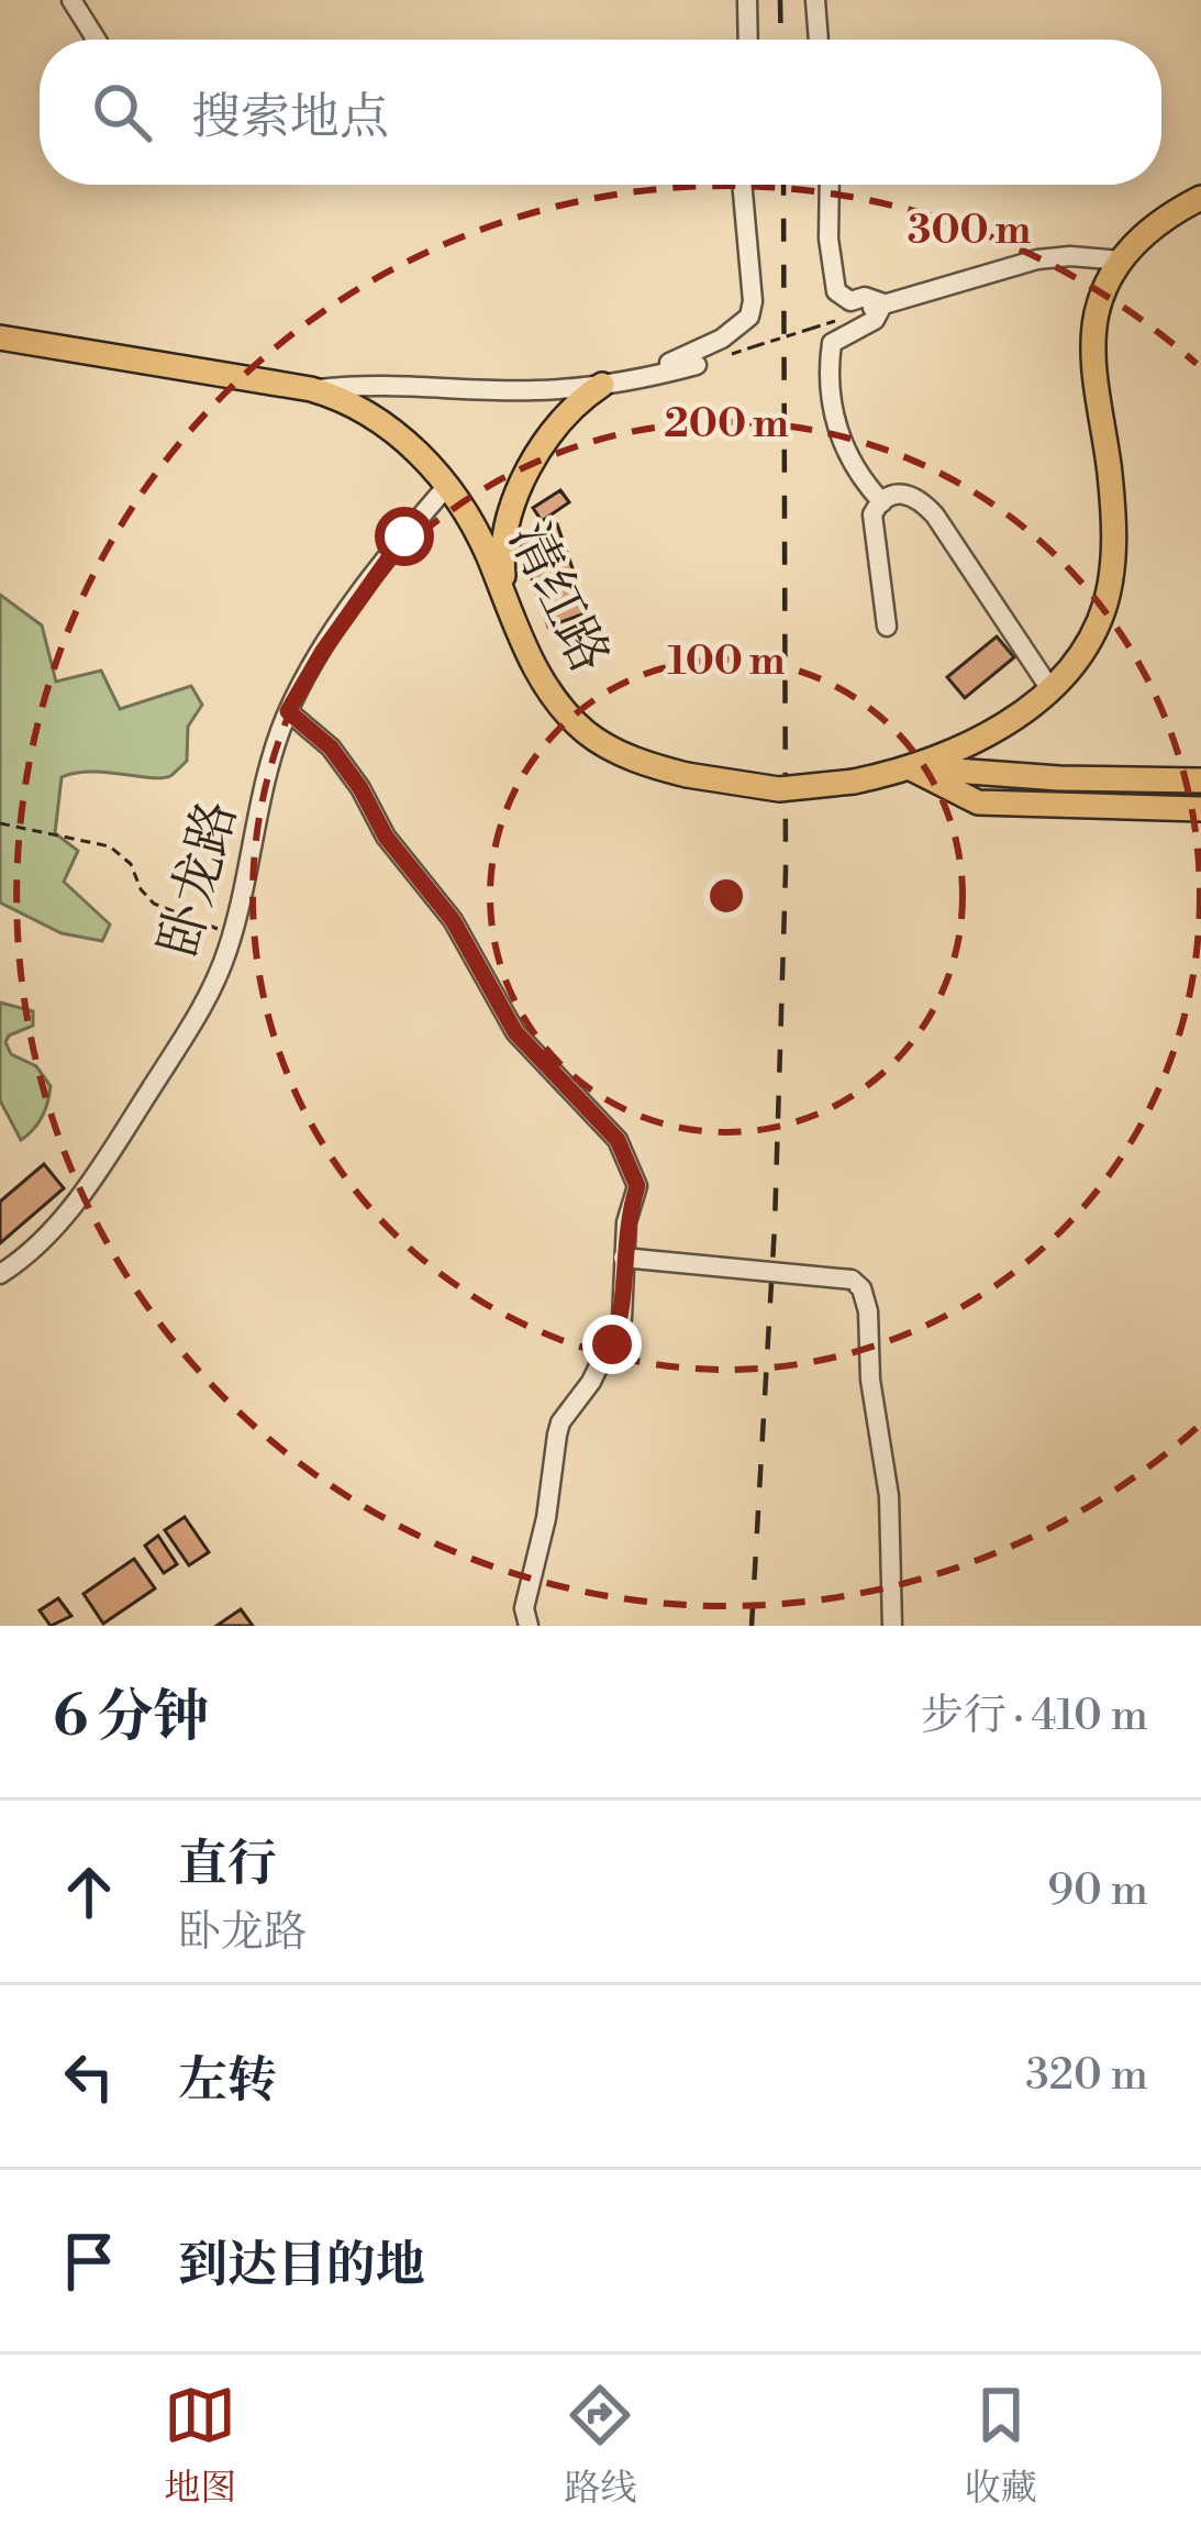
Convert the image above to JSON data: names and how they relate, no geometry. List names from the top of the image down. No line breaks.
{"streets":{"main road":["清红路"],"street":["卧龙路"]},"crossings":[["清红路","卧龙路"]],"page":{"search":"搜索地点","heading":["6 分钟","步行 · 410 m"],"list":[["直行","卧龙路","90 m"],["左转","320 m"],"到达目的地"],"nav":["地图","路线","收藏"]},"rings":["300 m","200 m","100 m"]}
